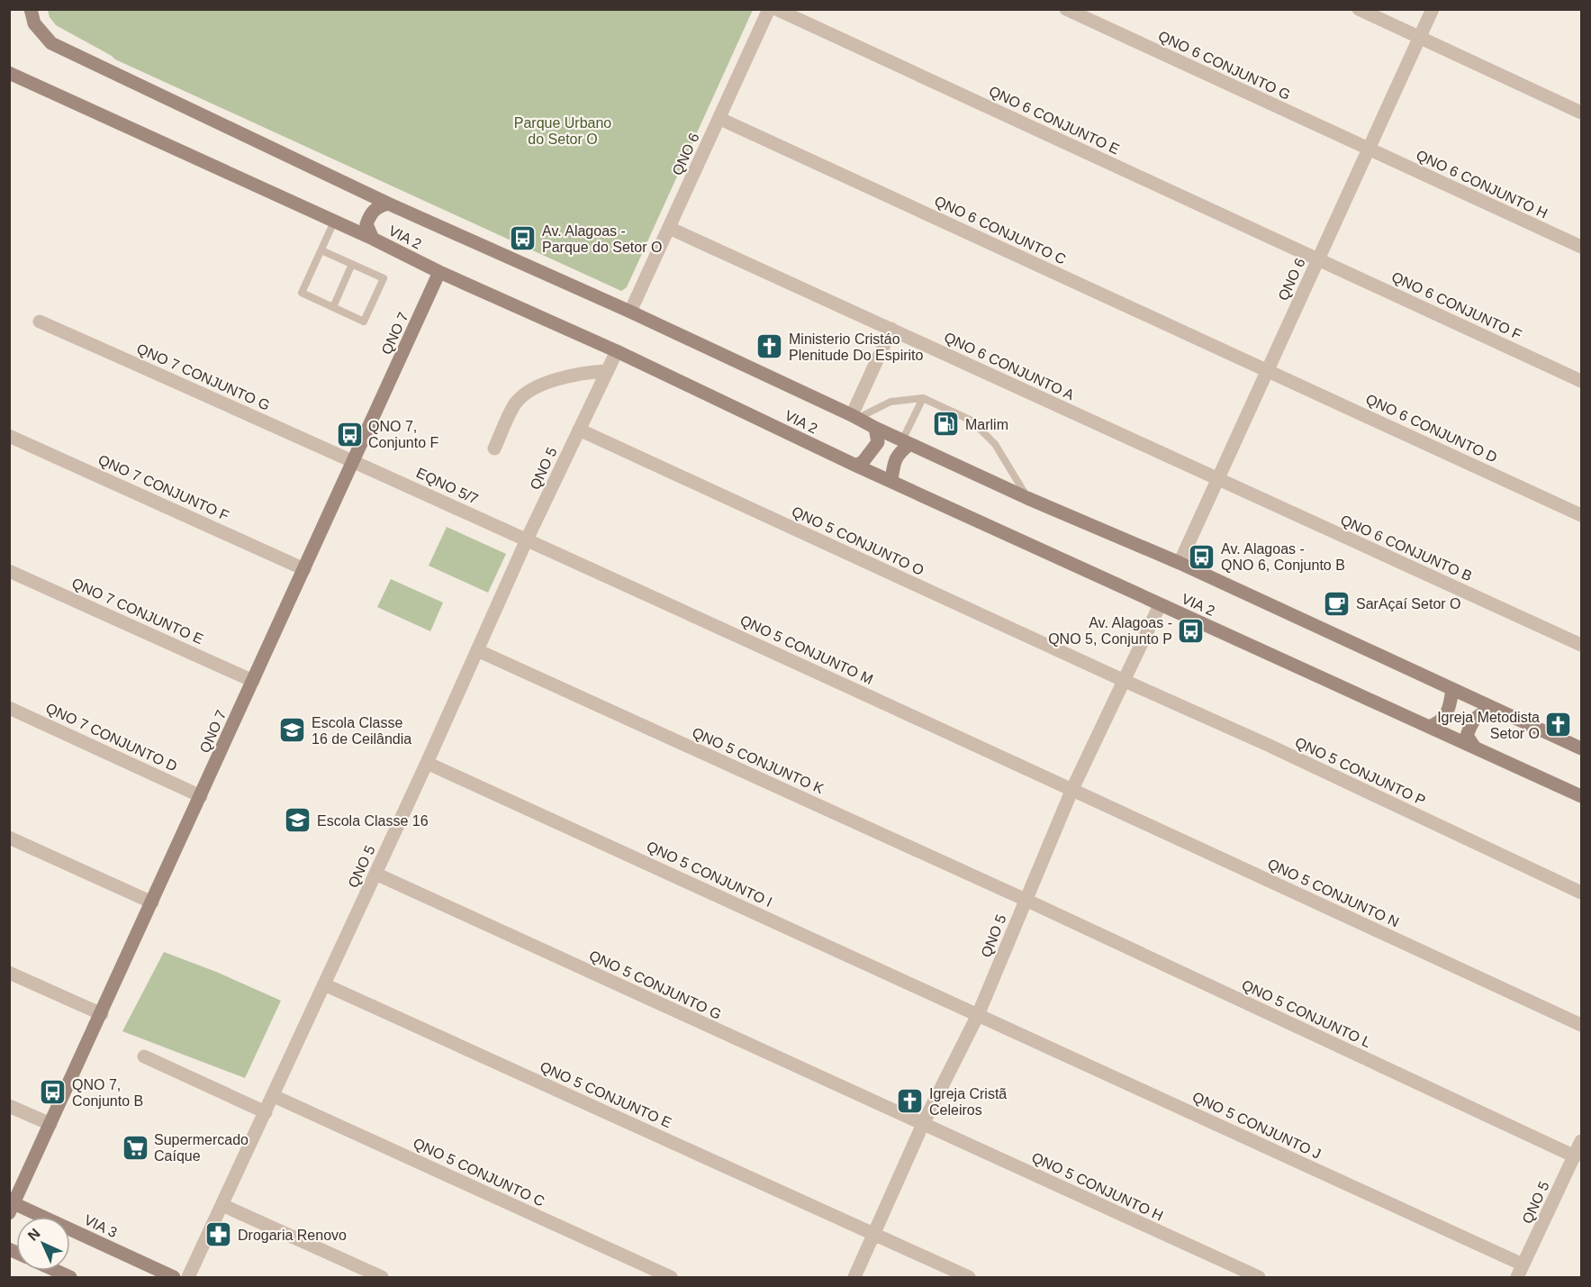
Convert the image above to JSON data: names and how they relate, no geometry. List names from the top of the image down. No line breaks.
{"streets":{"main road":["VIA 2","QNO 7","VIA 3"],"street":["QNO 6 CONJUNTO G","QNO 6 CONJUNTO E","QNO 6","QNO 6 CONJUNTO H","QNO 6 CONJUNTO C","QNO 6 CONJUNTO F","QNO 6 CONJUNTO A","QNO 7 CONJUNTO G","QNO 6 CONJUNTO D","QNO 5","EQNO 5/7","QNO 7 CONJUNTO F","QNO 5 CONJUNTO O","QNO 6 CONJUNTO B","QNO 7 CONJUNTO E","QNO 5 CONJUNTO M","QNO 7 CONJUNTO D","QNO 5 CONJUNTO K","QNO 5 CONJUNTO P","QNO 5 CONJUNTO I","QNO 5 CONJUNTO N","QNO 5 CONJUNTO G","QNO 5 CONJUNTO L","QNO 5 CONJUNTO E","QNO 5 CONJUNTO J","QNO 5 CONJUNTO C","QNO 5 CONJUNTO H"]},"crossings":[["QNO 6 CONJUNTO G","QNO 6"],["QNO 6 CONJUNTO G","QNO 6 CONJUNTO H"],["QNO 6 CONJUNTO E","QNO 6"],["QNO 6 CONJUNTO E","QNO 6 CONJUNTO F"],["QNO 6","QNO 6 CONJUNTO H"],["QNO 6","QNO 6 CONJUNTO C"],["QNO 6","VIA 2"],["QNO 6","QNO 6 CONJUNTO F"],["QNO 6","QNO 6 CONJUNTO A"],["QNO 6","QNO 6 CONJUNTO D"],["QNO 6","QNO 6 CONJUNTO B"],["QNO 6 CONJUNTO C","QNO 6 CONJUNTO D"],["VIA 2","QNO 7"],["VIA 2","QNO 5"],["QNO 7","QNO 7 CONJUNTO G"],["QNO 7","EQNO 5/7"],["QNO 7","QNO 7 CONJUNTO F"],["QNO 7","QNO 7 CONJUNTO E"],["QNO 7","QNO 7 CONJUNTO D"],["QNO 7","VIA 3"],["QNO 6 CONJUNTO A","QNO 6 CONJUNTO B"],["QNO 7 CONJUNTO G","EQNO 5/7"],["QNO 5","EQNO 5/7"],["QNO 5","QNO 5 CONJUNTO O"],["QNO 5","QNO 5 CONJUNTO M"],["QNO 5","QNO 5 CONJUNTO K"],["QNO 5","QNO 5 CONJUNTO P"],["QNO 5","QNO 5 CONJUNTO I"],["QNO 5","QNO 5 CONJUNTO N"],["QNO 5","QNO 5 CONJUNTO G"],["QNO 5","QNO 5 CONJUNTO L"],["QNO 5","QNO 5 CONJUNTO E"],["QNO 5","QNO 5 CONJUNTO J"],["QNO 5","QNO 5 CONJUNTO C"],["QNO 5","QNO 5 CONJUNTO H"],["EQNO 5/7","QNO 5 CONJUNTO M"],["QNO 5 CONJUNTO O","QNO 5 CONJUNTO P"],["QNO 5 CONJUNTO M","QNO 5 CONJUNTO N"],["QNO 5 CONJUNTO K","QNO 5 CONJUNTO L"],["QNO 5 CONJUNTO I","QNO 5 CONJUNTO J"],["QNO 5 CONJUNTO G","QNO 5 CONJUNTO H"]],"parks":["Parque Urbano do Setor O"],"places":{"bus stop":["Av. Alagoas - Parque do Setor O","QNO 7, Conjunto F","Av. Alagoas - QNO 6, Conjunto B","Av. Alagoas - QNO 5, Conjunto P","QNO 7, Conjunto B"],"church":["Ministerio Cristáo Plenitude Do Espirito","Igreja Metodista Setor O","Igreja Cristã Celeiros"],"fuel station":["Marlim"],"cafe":["SarAçaí Setor O"],"school or university":["Escola Classe 16 de Ceilândia","Escola Classe 16"],"supermarket":["Supermercado Caíque"],"pharmacy":["Drogaria Renovo"]},"north":"top left"}
